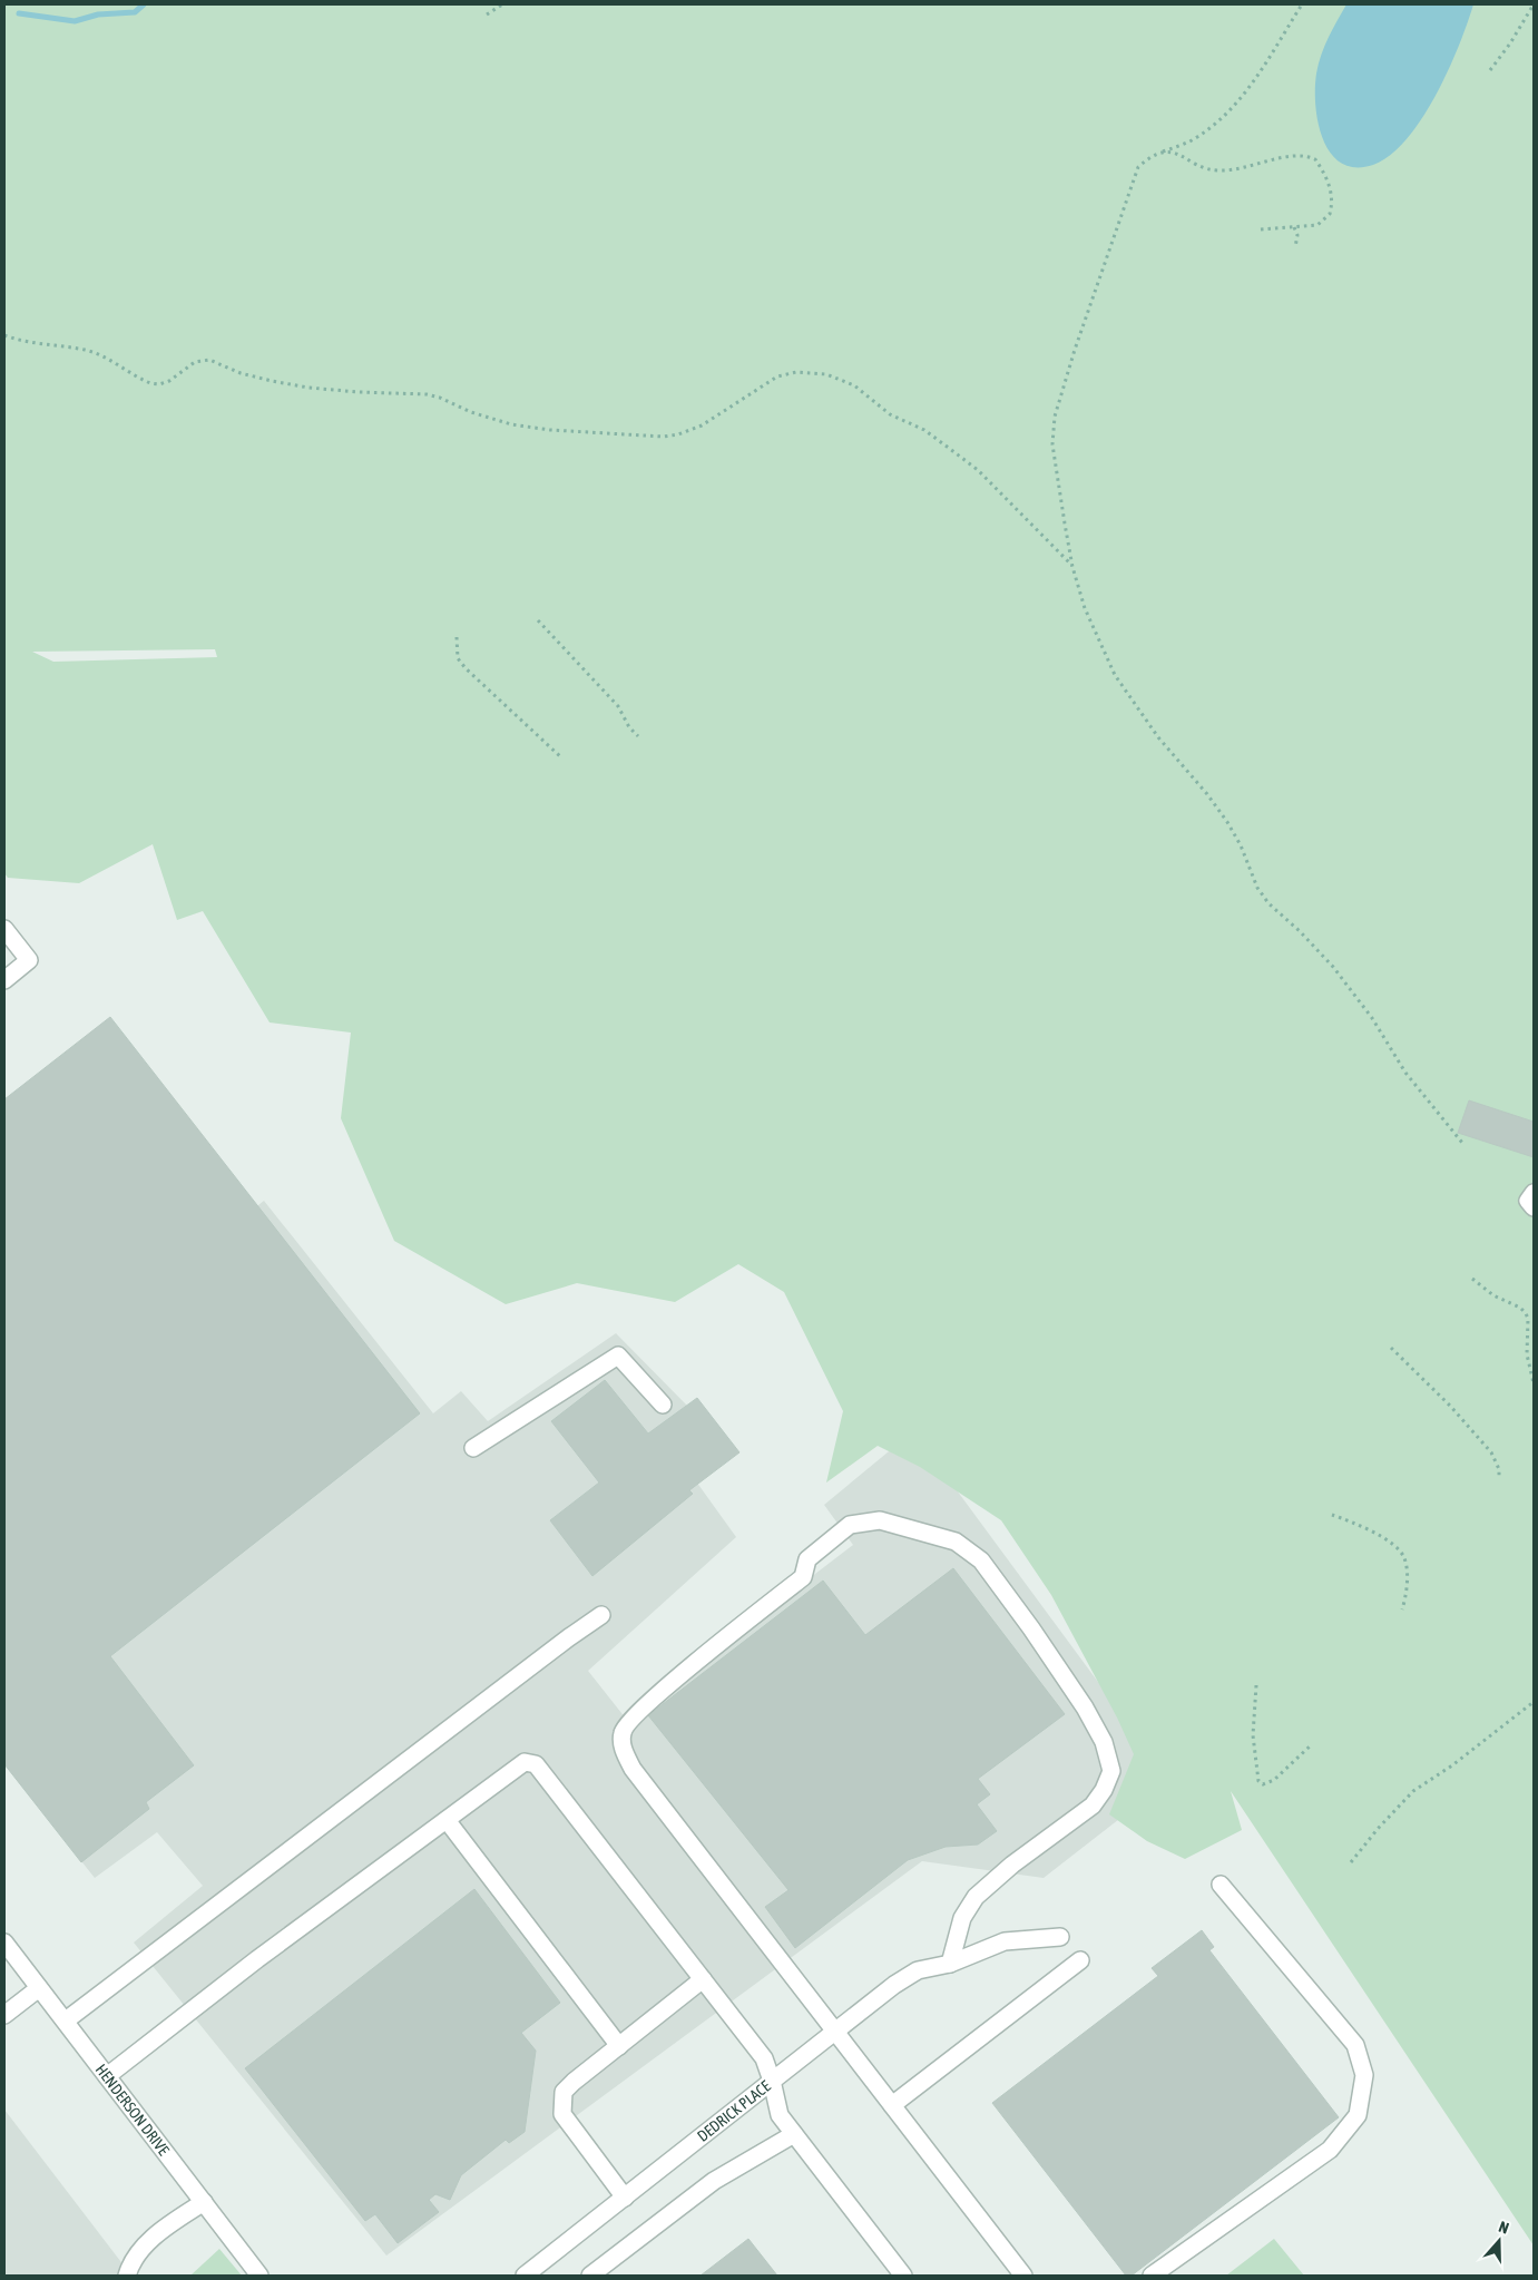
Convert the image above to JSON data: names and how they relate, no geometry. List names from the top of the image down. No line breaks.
{"streets":{"street":["HENDERSON DRIVE","DEDRICK PLACE"]},"north":"top"}
